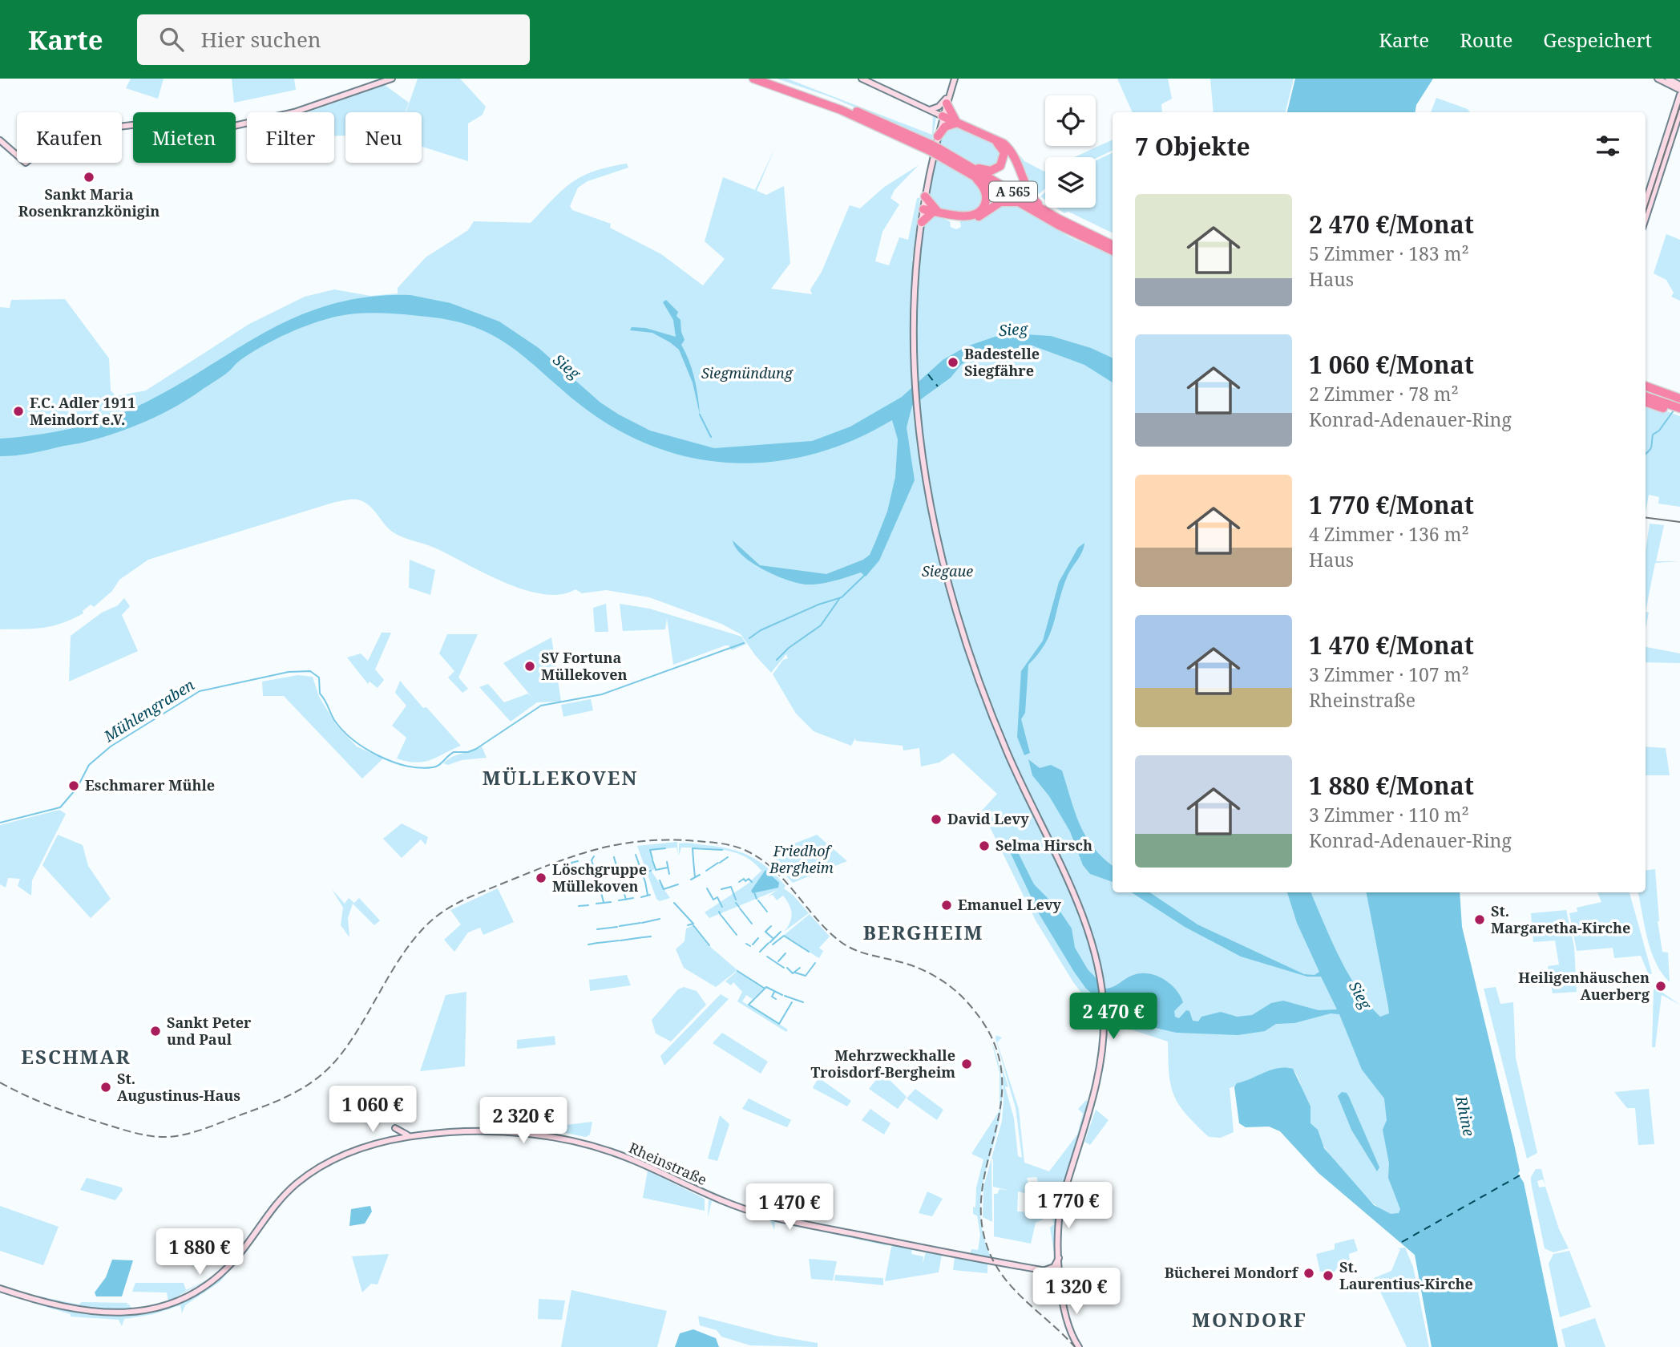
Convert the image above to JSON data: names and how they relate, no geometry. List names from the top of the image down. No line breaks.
{"streets":{"highway":["A 565"],"main road":["Rheinstraße"]},"districts":["MÜLLEKOVEN","BERGHEIM","ESCHMAR","MONDORF"],"water":["Sieg","Mühlengraben","Rhine"],"parks":["Siegmündung","Siegaue","Friedhof Bergheim"],"places":["Sankt Maria Rosenkranzkönigin","Badestelle Siegfähre","F.C. Adler 1911 Meindorf e.V.","SV Fortuna Müllekoven","Eschmarer Mühle","David Levy","Selma Hirsch","Löschgruppe Müllekoven","Emanuel Levy","St. Margaretha-Kirche","Heiligenhäuschen Auerberg","Sankt Peter und Paul","Mehrzweckhalle Troisdorf-Bergheim","St. Augustinus-Haus","Bücherei Mondorf","St. Laurentius-Kirche"],"page":{"header":"Karte","search":"Hier suchen","nav":["Karte","Route","Gespeichert"],"chip":["Kaufen","Mieten","Filter","Neu"],"heading":"7 Objekte","list":[{"name":"2 470 €/Monat","note":"5 Zimmer · 183 m² · Haus"},{"name":"1 060 €/Monat","note":"2 Zimmer · 78 m² · Konrad-Adenauer-Ring"},{"name":"1 770 €/Monat","note":"4 Zimmer · 136 m² · Haus"},{"name":"1 470 €/Monat","note":"3 Zimmer · 107 m² · Rheinstraße"},{"name":"1 880 €/Monat","note":"3 Zimmer · 110 m² · Konrad-Adenauer-Ring"}],"price":["2 470 €","1 060 €","2 320 €","1 770 €","1 470 €","1 880 €","1 320 €"]}}
